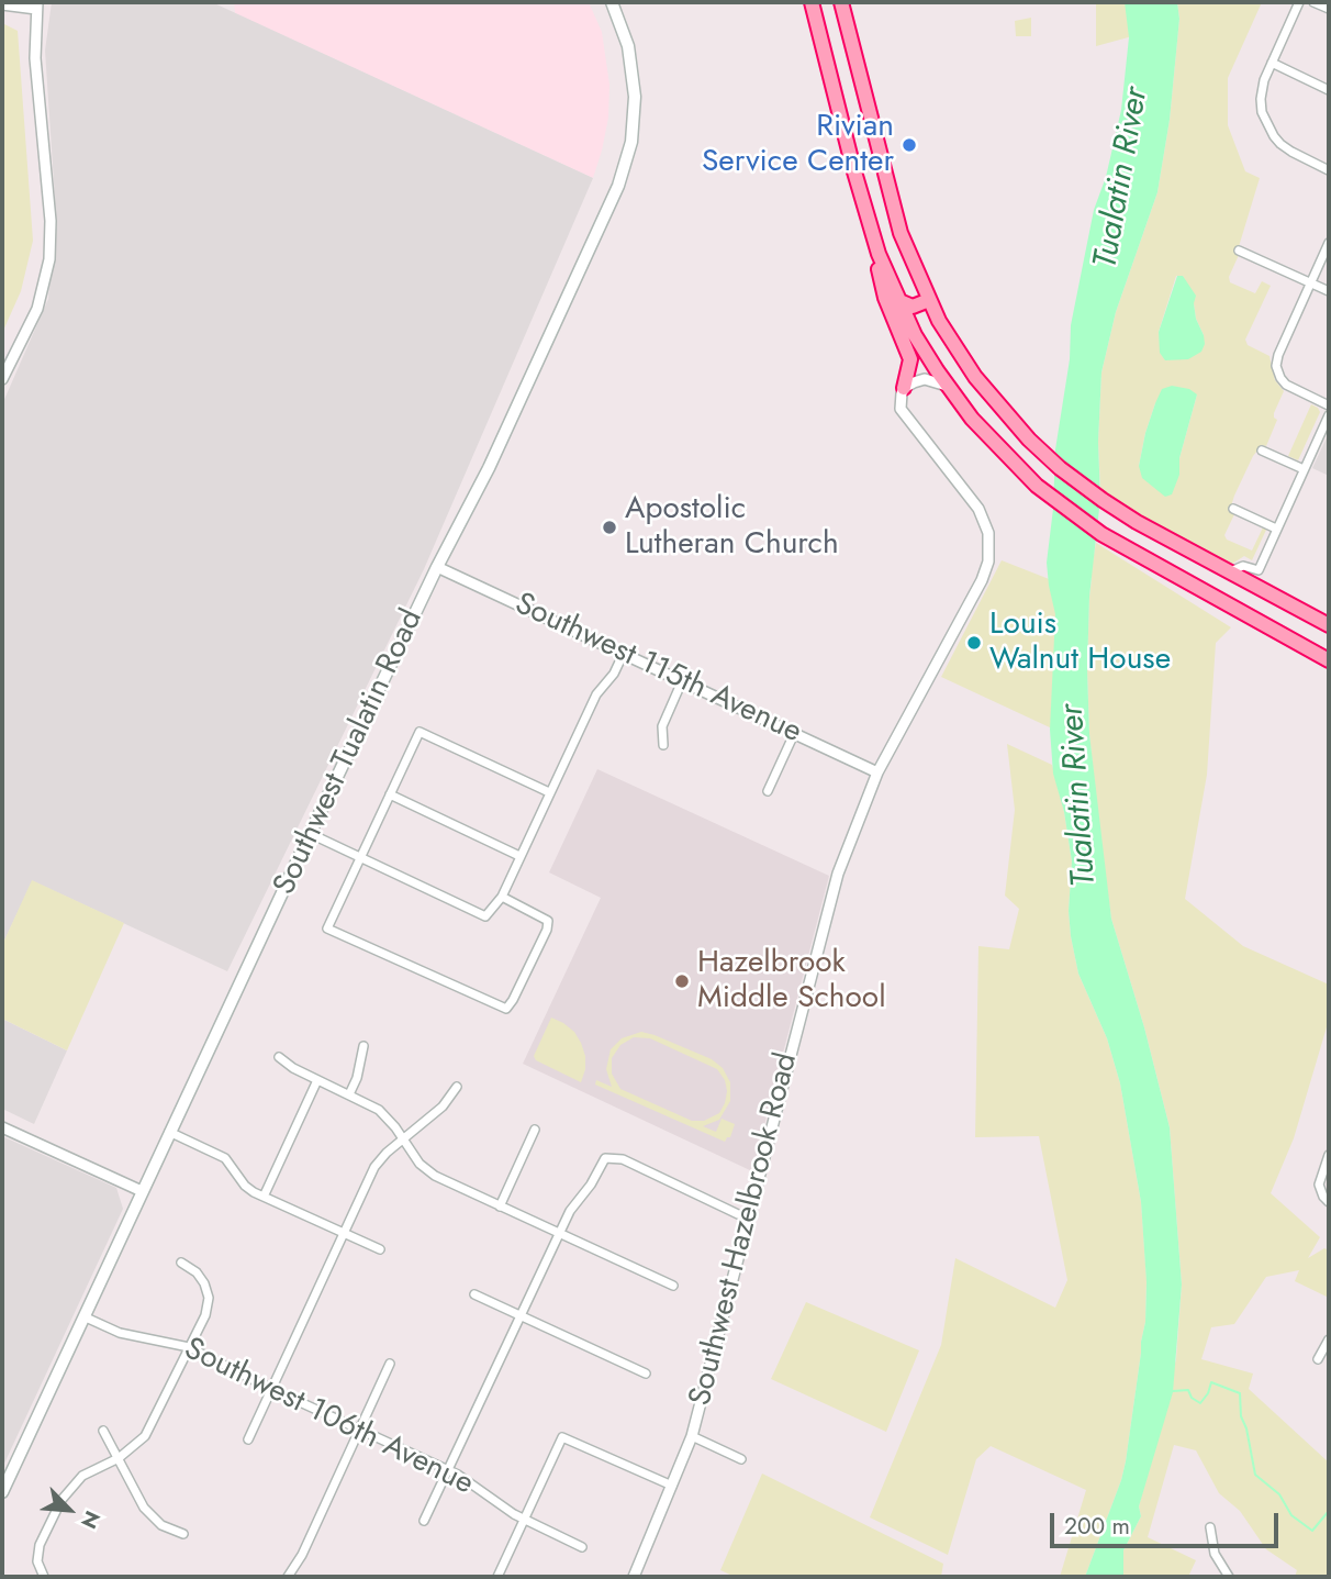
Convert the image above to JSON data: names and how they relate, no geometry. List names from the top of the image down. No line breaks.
{"streets":{"main road":["Southwest Tualatin Road"],"street":["Southwest 115th Avenue","Southwest Hazelbrook Road","Southwest 106th Avenue"]},"crossings":[["Southwest 115th Avenue","Southwest Tualatin Road"],["Southwest 115th Avenue","Southwest Hazelbrook Road"],["Southwest Tualatin Road","Southwest 106th Avenue"]],"water":["Tualatin River"],"places":["Rivian Service Center","Apostolic Lutheran Church","Louis Walnut House","Hazelbrook Middle School"],"scale_bar":"200 m","north":"bottom right"}
